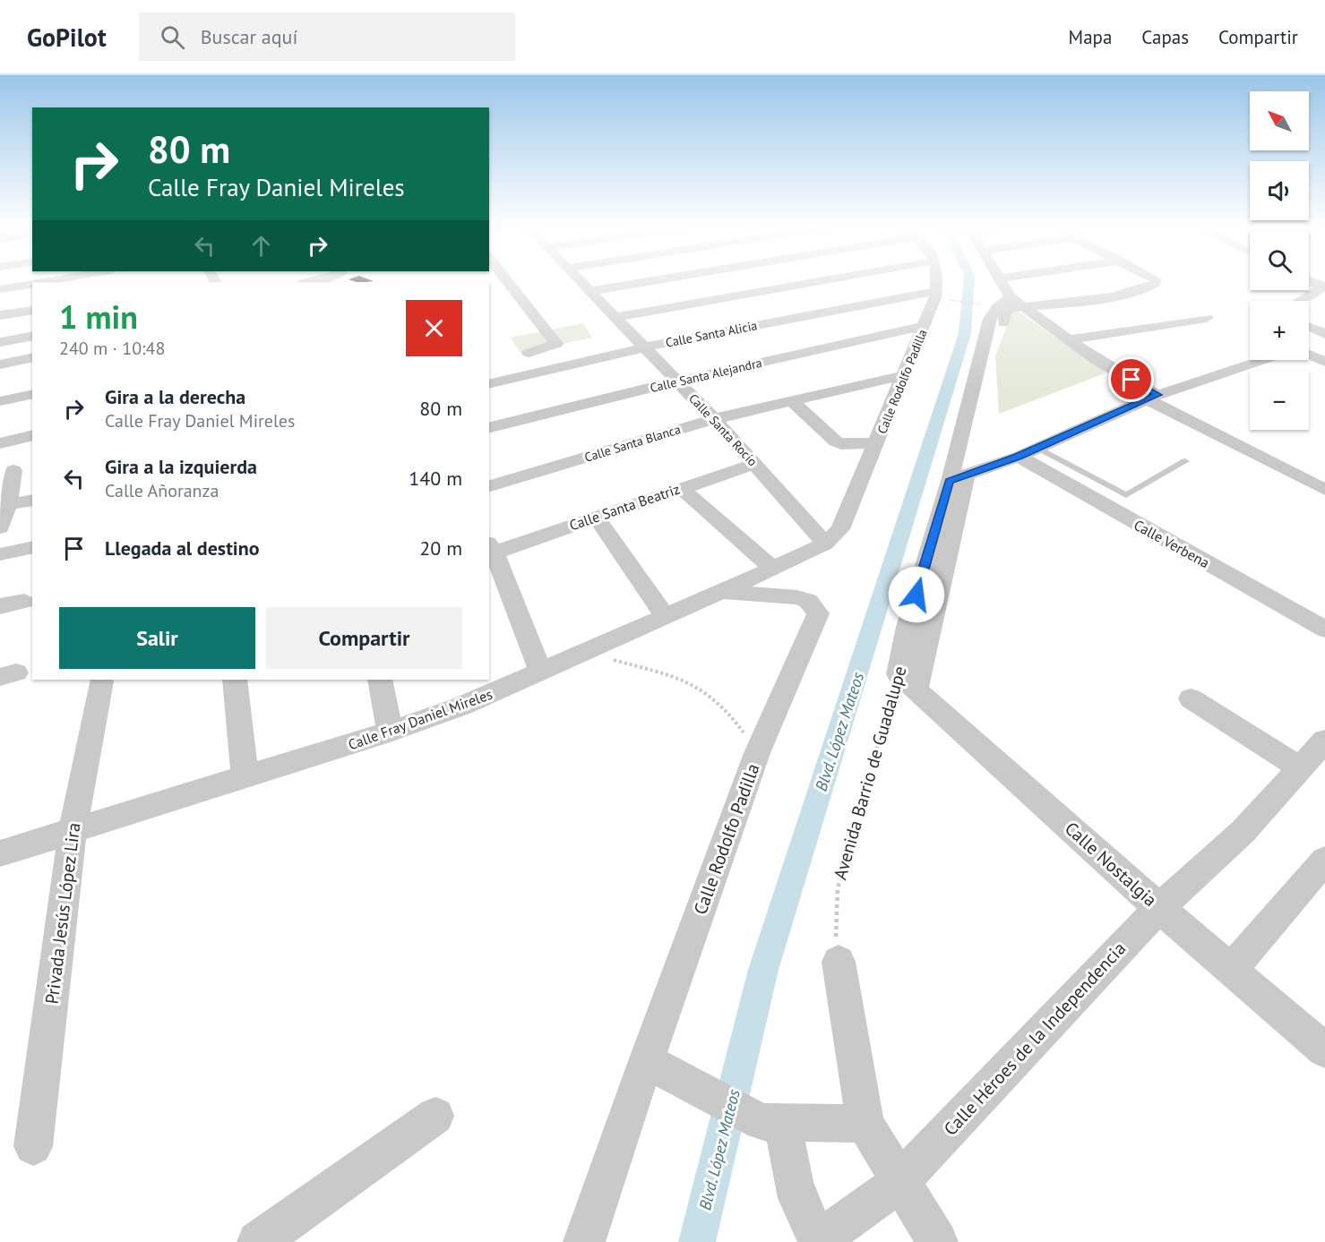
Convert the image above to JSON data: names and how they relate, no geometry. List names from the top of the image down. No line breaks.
{"streets":{"street":["Calle Santa Alicia","Calle Santa Alejandra","Calle Rodolfo Padilla","Calle Santa Rocío","Calle Santa Blanca","Calle Santa Beatriz","Calle Verbena","Calle Fray Daniel Mireles","Avenida Barrio de Guadalupe","Calle Nostalgia","Privada Jesús López Lira","Calle Héroes de la Independencia"]},"crossings":[["Calle Santa Alicia","Calle Rodolfo Padilla"],["Calle Santa Alicia","Calle Santa Rocío"],["Calle Santa Alejandra","Calle Rodolfo Padilla"],["Calle Santa Alejandra","Calle Santa Rocío"],["Calle Rodolfo Padilla","Calle Santa Rocío"],["Calle Rodolfo Padilla","Calle Santa Blanca"],["Calle Rodolfo Padilla","Calle Fray Daniel Mireles"],["Calle Santa Rocío","Calle Santa Blanca"],["Calle Santa Rocío","Calle Santa Beatriz"],["Calle Santa Rocío","Calle Fray Daniel Mireles"],["Calle Fray Daniel Mireles","Privada Jesús López Lira"],["Avenida Barrio de Guadalupe","Calle Nostalgia"],["Calle Nostalgia","Calle Héroes de la Independencia"]],"water":["Blvd. López Mateos"],"north":"top left","page":{"header":"GoPilot","search":"Buscar aquí","nav":["Mapa","Capas","Compartir"],"map_buttons":["+","−"],"turn":["80 m","Calle Fray Daniel Mireles"],"heading":["1 min","240 m · 10:48"],"list":[{"name":"Gira a la derecha","note":"Calle Fray Daniel Mireles","value":"80 m"},{"name":"Gira a la izquierda","note":"Calle Añoranza","value":"140 m"},{"name":"Llegada al destino","value":"20 m"}],"buttons":["Salir","Compartir"]}}
